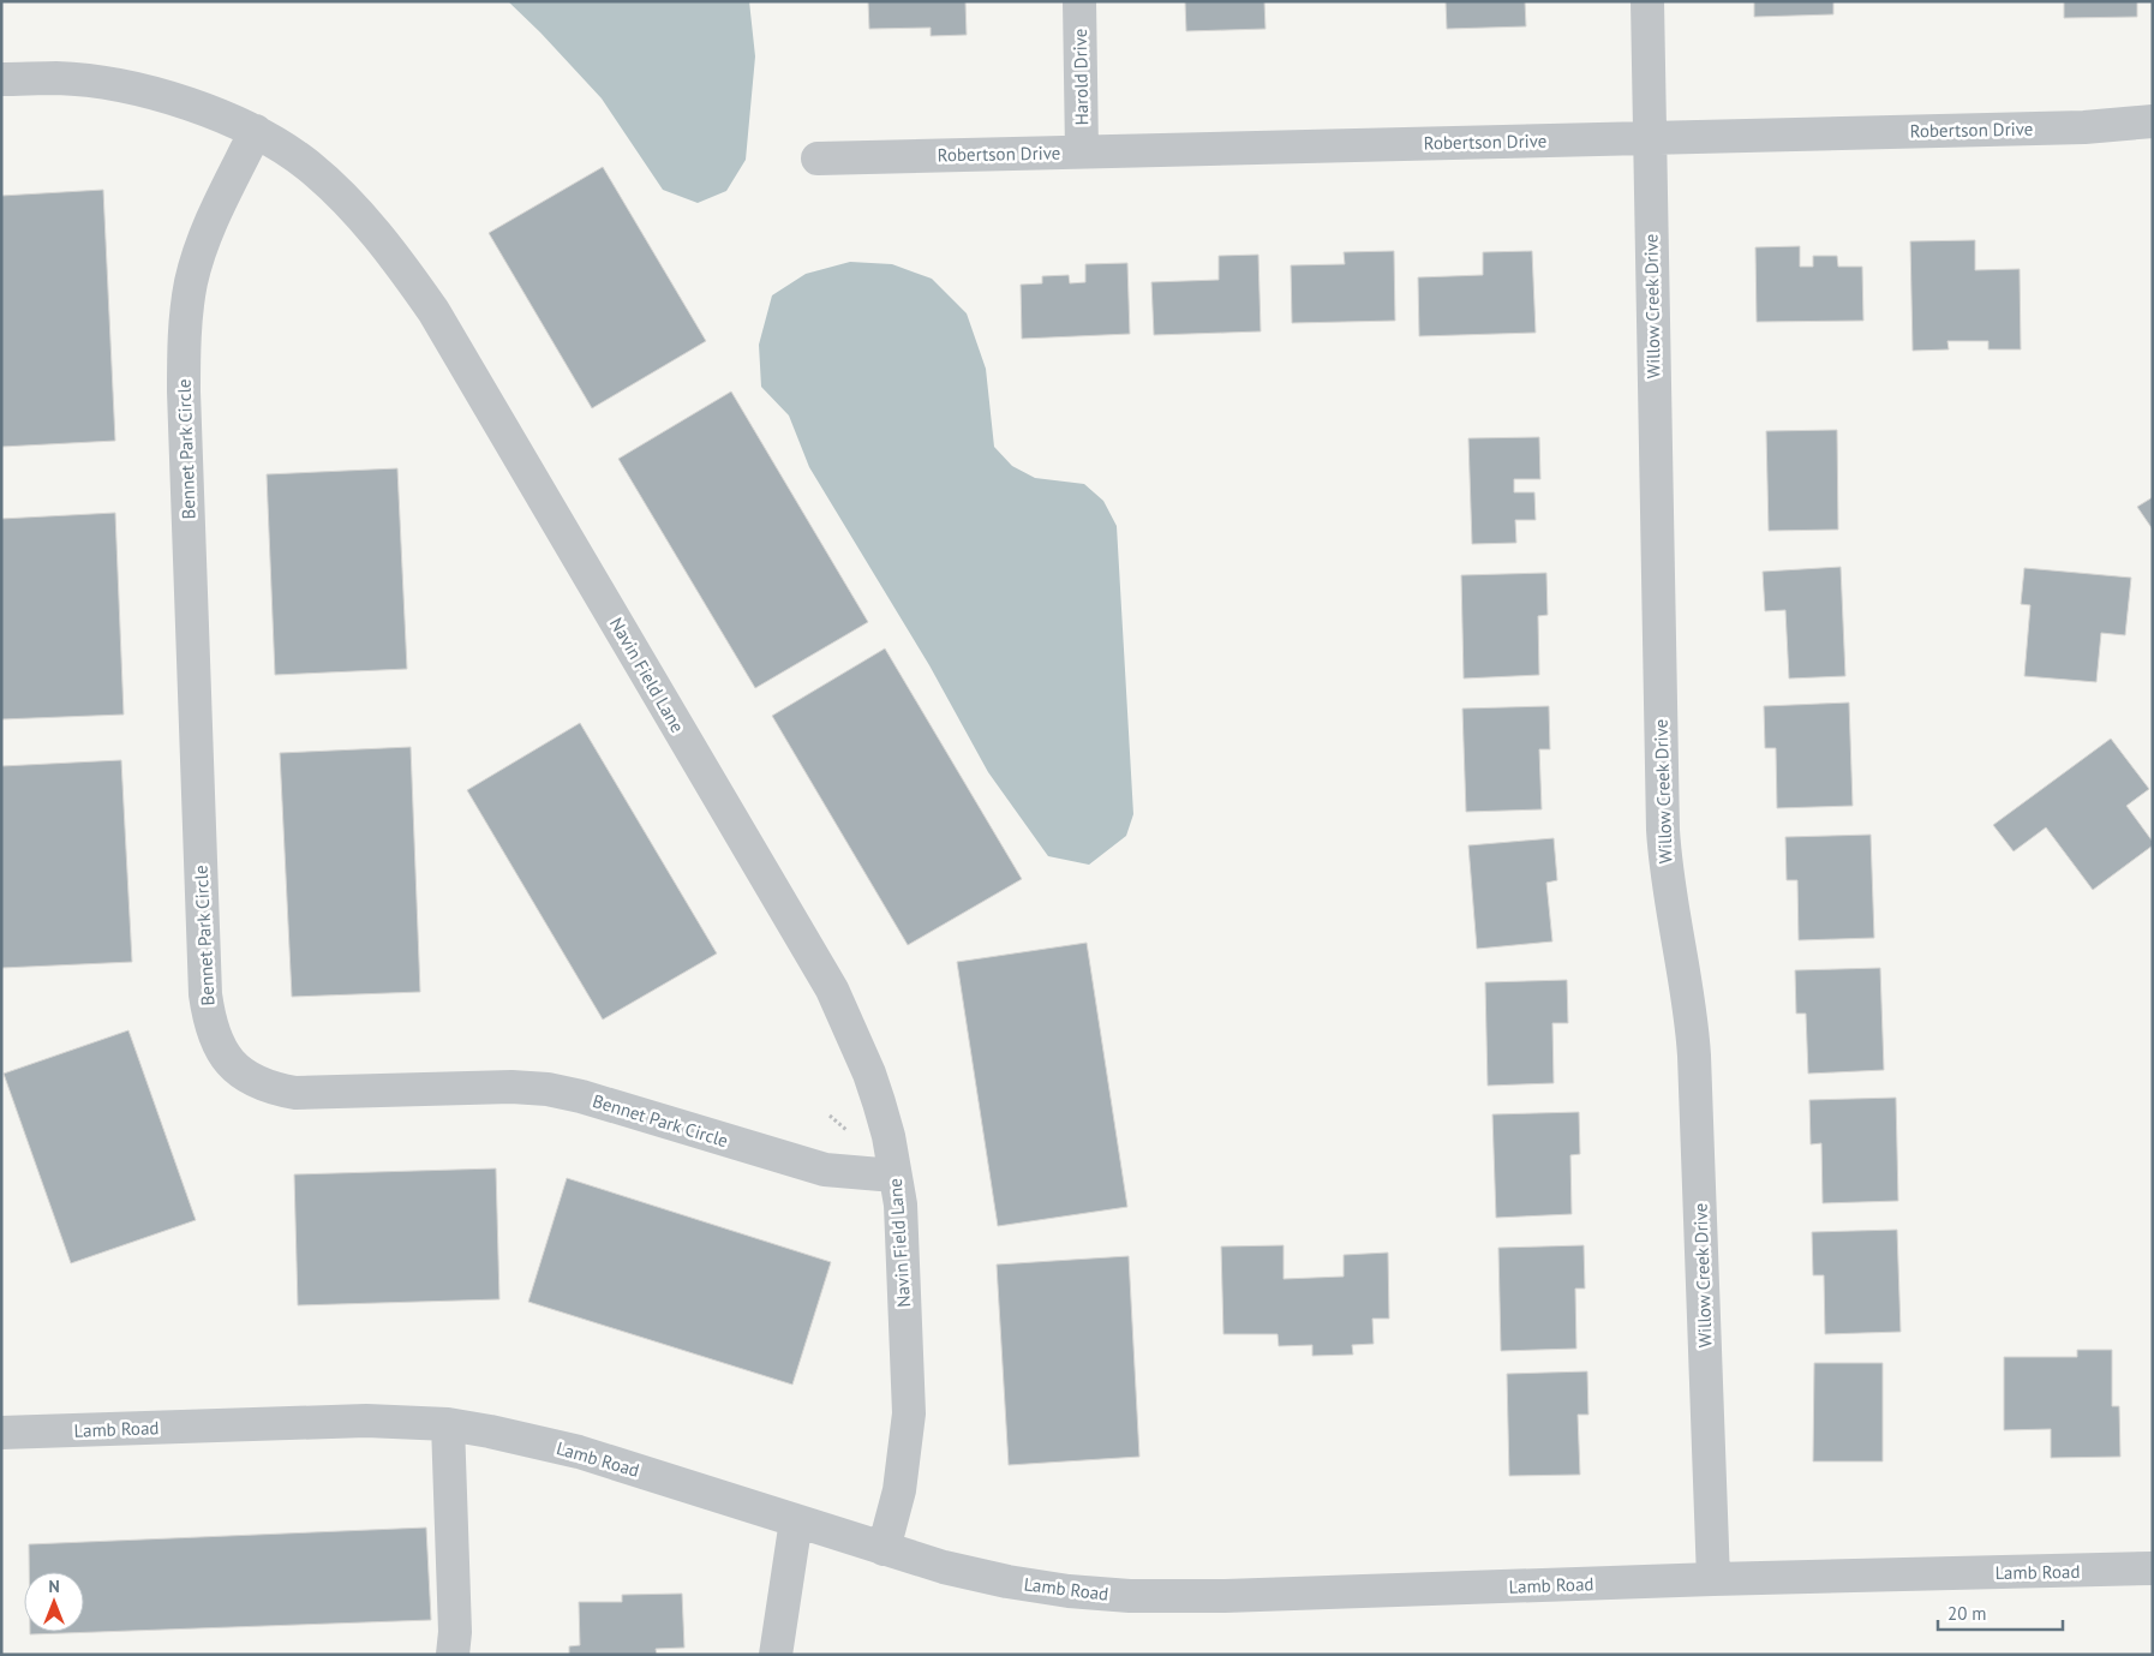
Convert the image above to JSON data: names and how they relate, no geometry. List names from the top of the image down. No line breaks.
{"streets":{"street":["Harold Drive","Robertson Drive","Willow Creek Drive","Bennet Park Circle","Navin Field Lane","Lamb Road"]},"crossings":[["Harold Drive","Robertson Drive"],["Robertson Drive","Willow Creek Drive"],["Willow Creek Drive","Lamb Road"],["Bennet Park Circle","Navin Field Lane"],["Navin Field Lane","Lamb Road"]],"scale_bar":"20 m","north":"top"}
